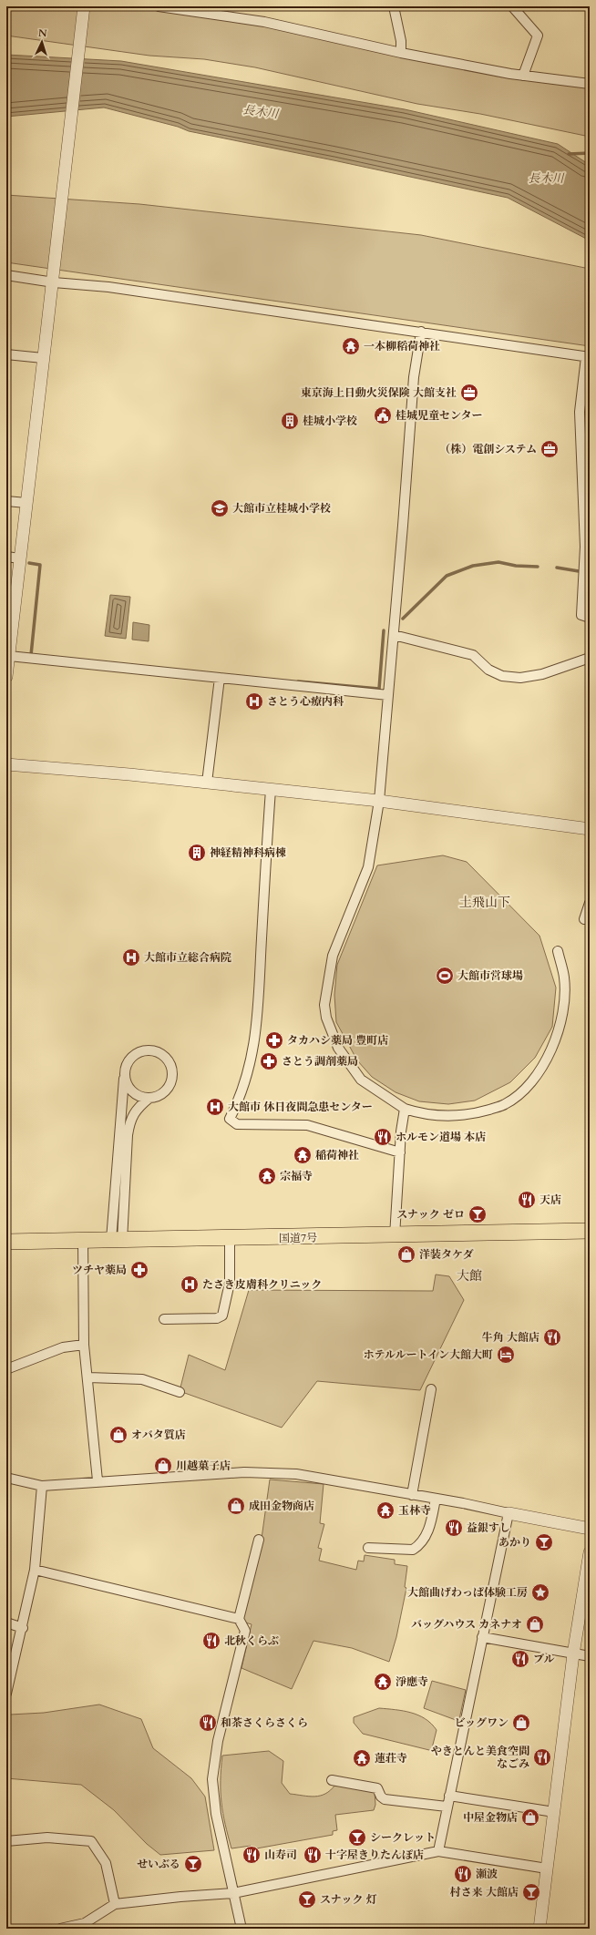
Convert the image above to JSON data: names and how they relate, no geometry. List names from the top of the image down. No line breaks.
{"streets":{"highway":["国道7号"]},"districts":["土飛山下","大館"],"water":["長木川"],"places":{"temple":["一本柳稻荷神社","稲荷神社","宗福寺","玉林寺","淨應寺","蓮荘寺"],"office":["東京海上日動火災保険 大館支社","（株）電創システム"],"public building":["桂城児童センター"],"building":["桂城小学校","神経精神科病棟"],"school or university":["大館市立桂城小学校"],"hospital":["さとう心療内科","大館市立総合病院","大館市 休日夜間急患センター","たさき皮膚科クリニック"],"sports":["大館市営球場"],"pharmacy":["タカハシ薬局 豊町店","さとう調剤薬局","ツチヤ薬局"],"restaurant":["ホルモン道場 本店","天店","牛角 大館店","益銀すし","北秋くらぶ","ブル","和茶さくらさくら","やきとんと美食空間 なごみ","山寿司","十字屋きりたんぽ店","瀬波"],"bar":["スナック ゼロ","あかり","シークレット","せいぶる","村さ来 大館店","スナック 灯"],"shop":["洋装タケダ","オバタ質店","川越菓子店","成田金物商店","バッグハウス カネナオ","ビッグワン","中屋金物店"],"hotel":["ホテルルートイン大館大町"],"place":["大館曲げわっぱ体験工房"]},"north":"top"}
